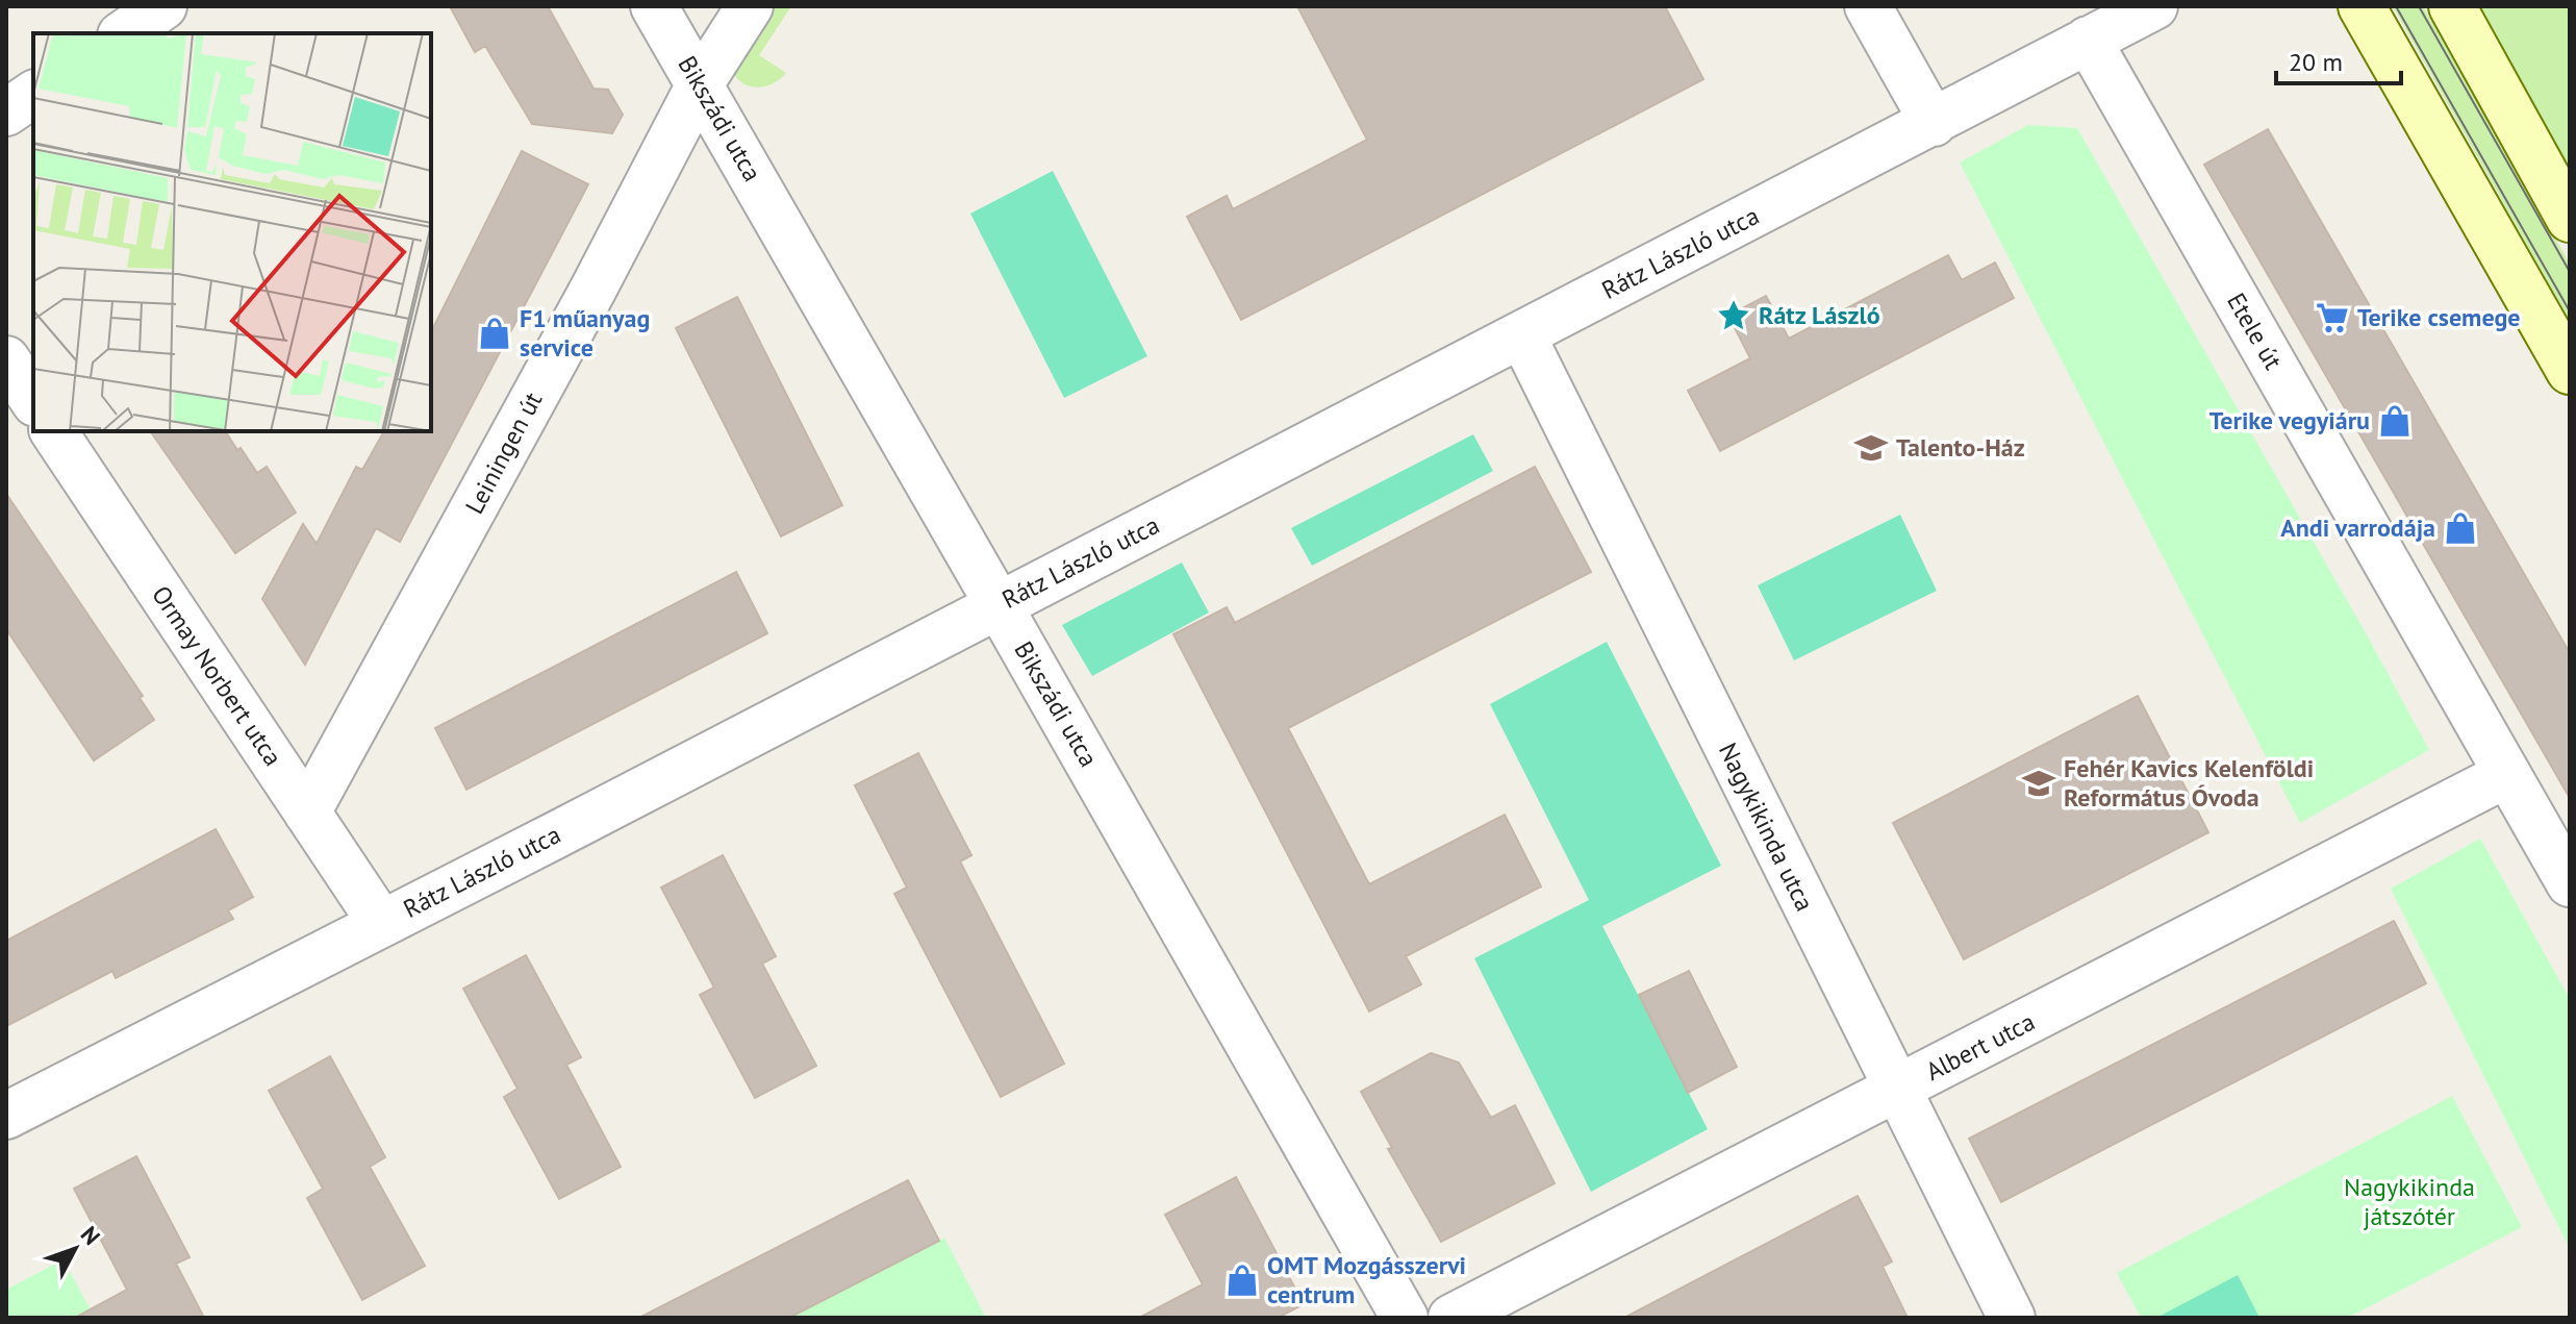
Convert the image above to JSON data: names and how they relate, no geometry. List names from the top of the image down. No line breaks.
{"streets":{"street":["Bikszádi utca","Rátz László utca","Etele út","Leiningen út","Ormay Norbert utca","Nagykikinda utca","Albert utca"]},"crossings":[["Bikszádi utca","Rátz László utca"],["Bikszádi utca","Leiningen út"],["Rátz László utca","Etele út"],["Rátz László utca","Ormay Norbert utca"],["Rátz László utca","Nagykikinda utca"],["Etele út","Albert utca"],["Leiningen út","Ormay Norbert utca"],["Nagykikinda utca","Albert utca"]],"parks":["Nagykikinda játszótér"],"places":{"place":["Rátz László"],"supermarket":["Terike csemege"],"shop":["F1 műanyag service","Terike vegyiáru","Andi varrodája","OMT Mozgásszervi centrum"],"school or university":["Talento-Ház","Fehér Kavics Kelenföldi Református Óvoda"]},"scale_bar":"20 m","north":"top right"}
